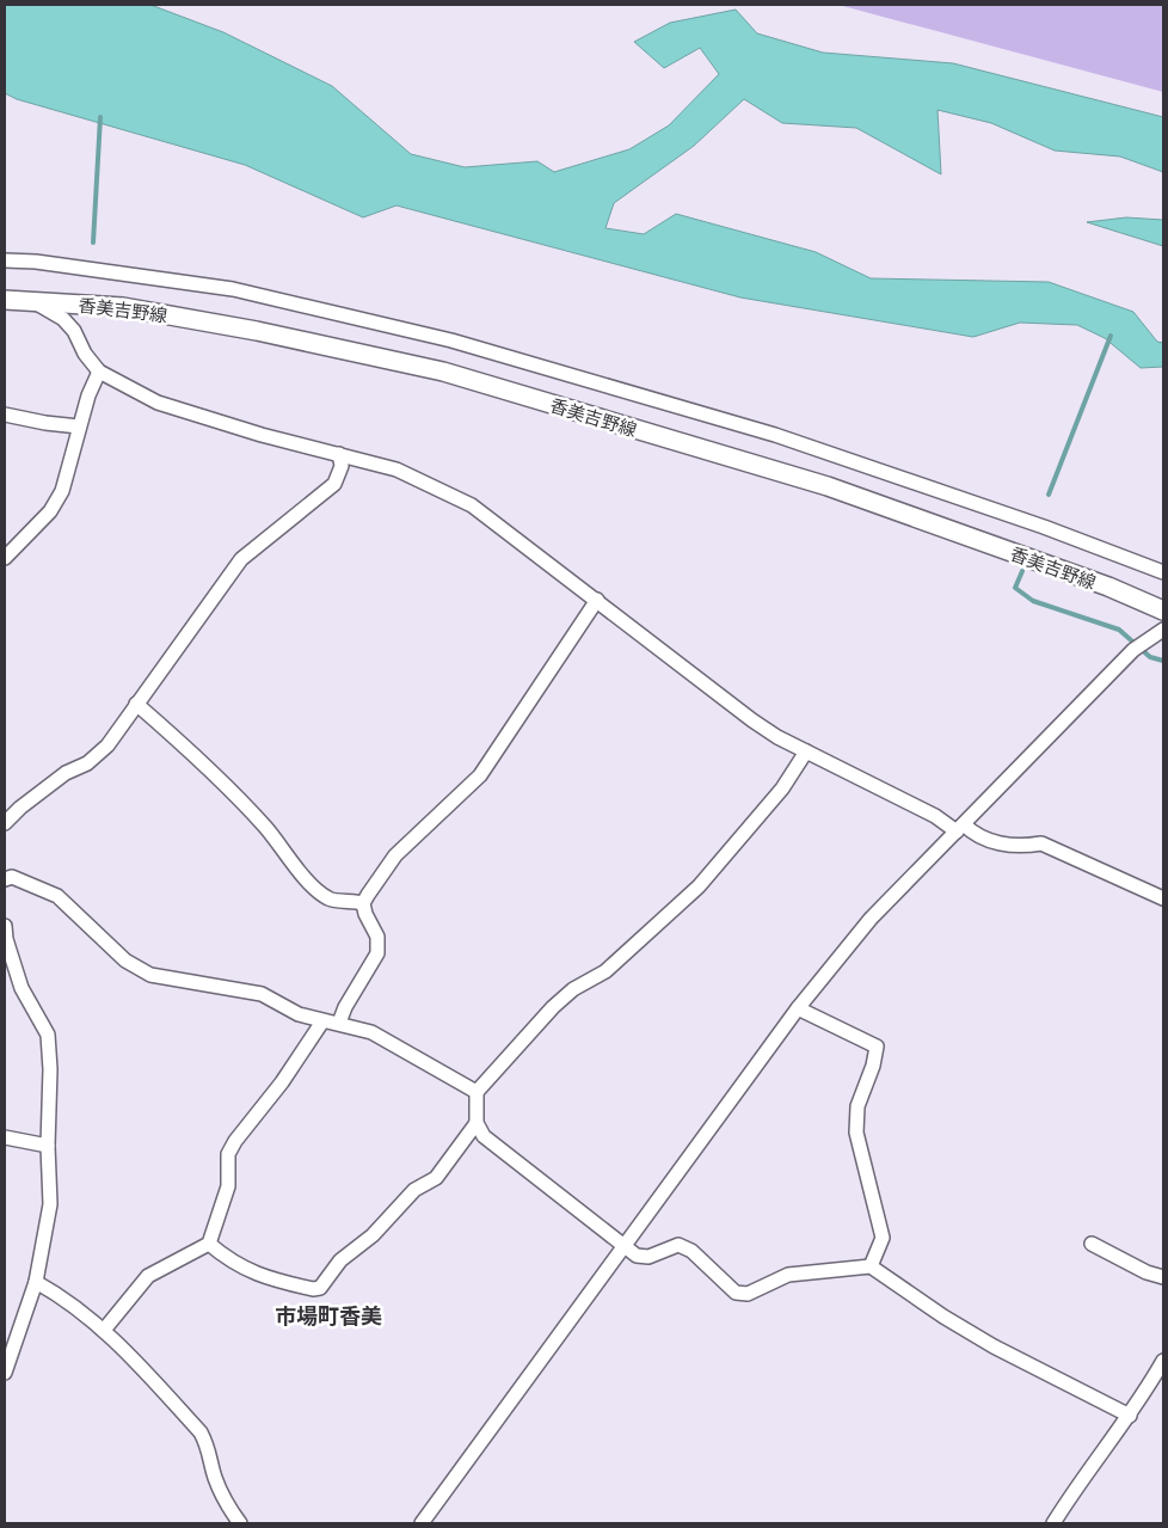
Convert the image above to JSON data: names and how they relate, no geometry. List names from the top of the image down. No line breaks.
{"streets":{"main road":["香美吉野線"]},"districts":["市場町香美"]}
